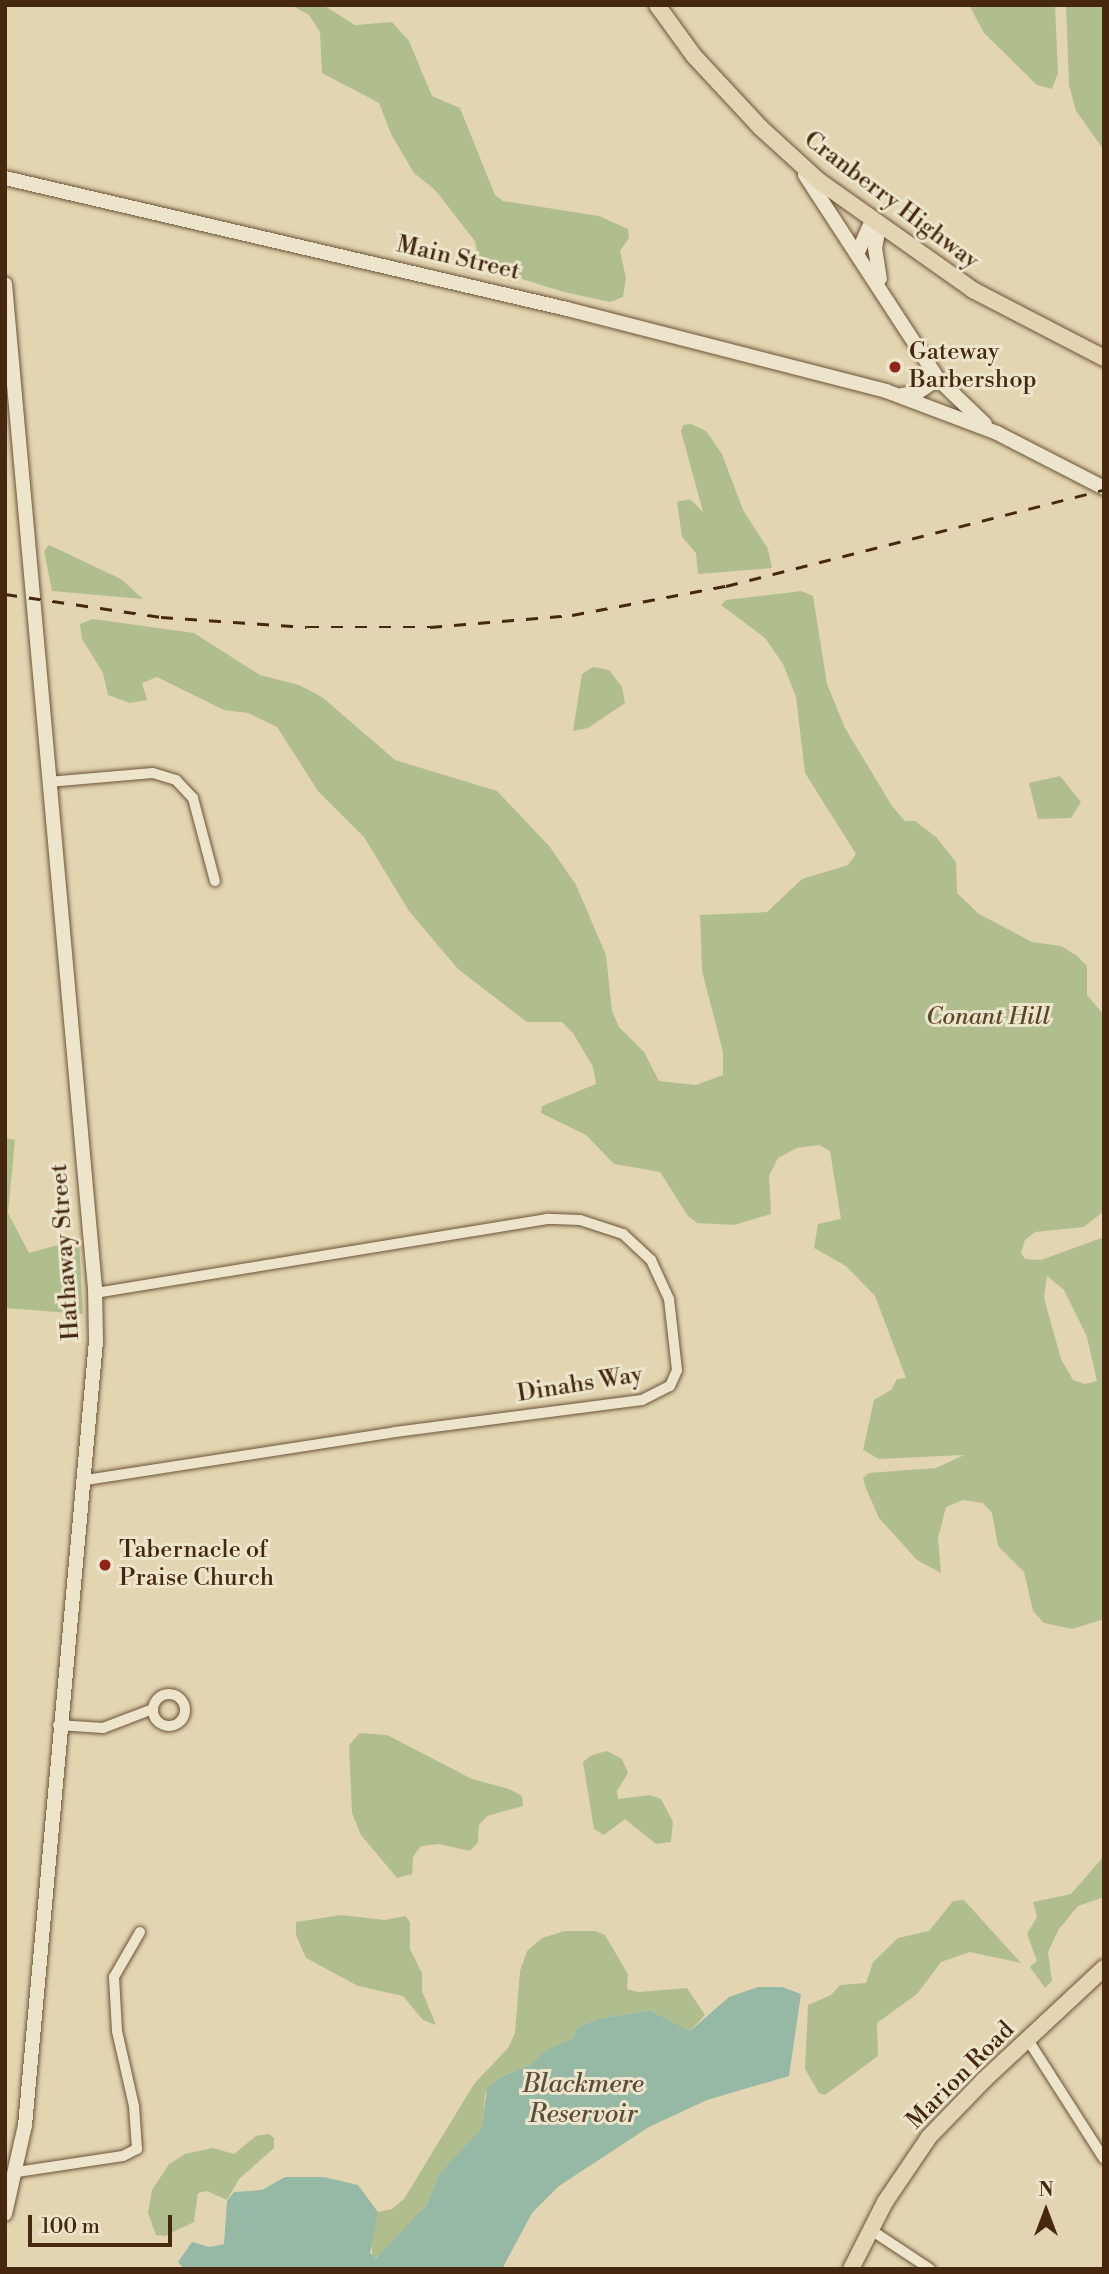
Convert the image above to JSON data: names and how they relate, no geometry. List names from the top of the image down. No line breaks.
{"streets":{"main road":["Cranberry Highway","Marion Road"],"street":["Main Street","Hathaway Street","Dinahs Way"]},"crossings":[["Hathaway Street","Dinahs Way"]],"water":["Blackmere Reservoir"],"parks":["Conant Hill"],"places":["Gateway Barbershop","Tabernacle of Praise Church"],"scale_bar":"100 m","north":"top"}
